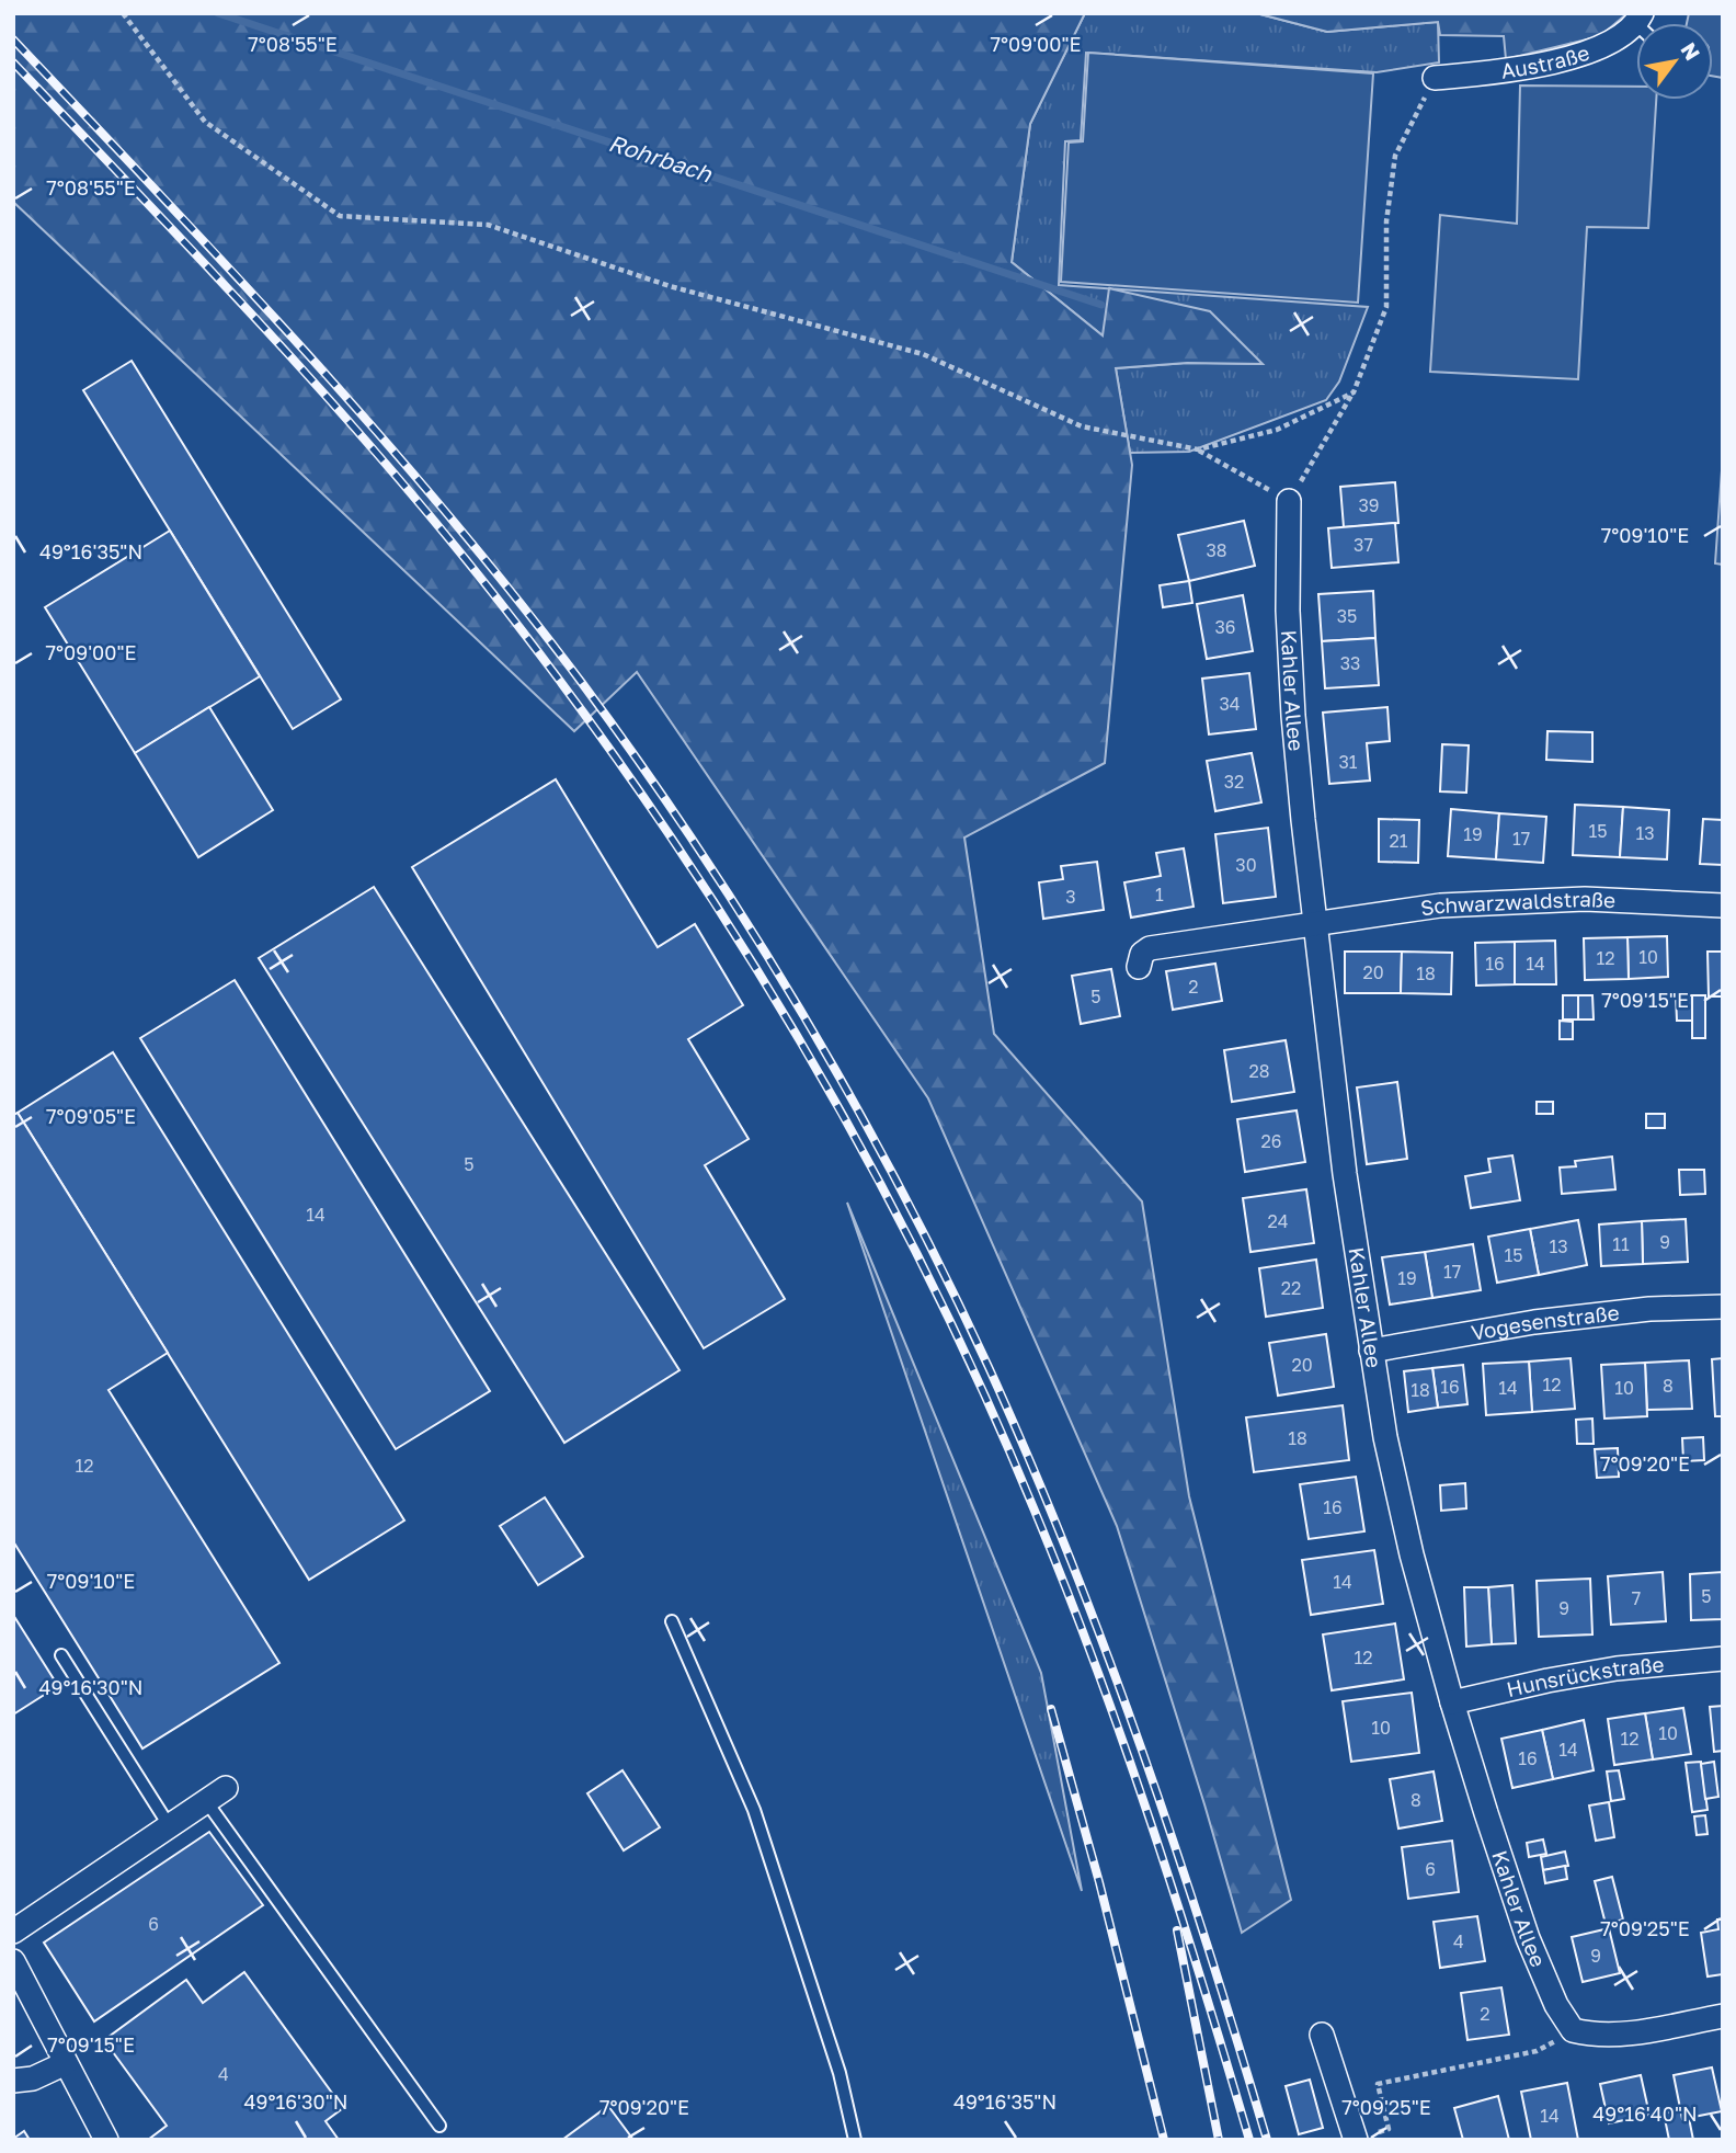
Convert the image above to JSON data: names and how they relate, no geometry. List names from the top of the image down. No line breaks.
{"streets":{"street":["Austraße","Kahler Allee","Schwarzwaldstraße","Vogesenstraße","Hunsrückstraße"]},"crossings":[["Kahler Allee","Schwarzwaldstraße"],["Kahler Allee","Vogesenstraße"],["Kahler Allee","Hunsrückstraße"]],"water":["Rohrbach"],"house_numbers":["39","37","38","35","36","33","34","31","32","15","13","19","17","21","30","1","3","10","12","16","14","20","18","2","5","28","26","5","14","24","9","11","13","15","17","19","22","20","12","8","16","14","10","18","18","12","16","14","5","7","9","12","10","10","12","14","16","8","6","6","4","9","2","4","14"],"north":"top right","coordinates":["7°08'55\"E","7°09'00\"E","7°09'10\"E","49°16'35\"N","7°09'15\"E","7°09'05\"E","7°09'20\"E","49°16'30\"N","7°09'25\"E","49°16'40\"N"]}
